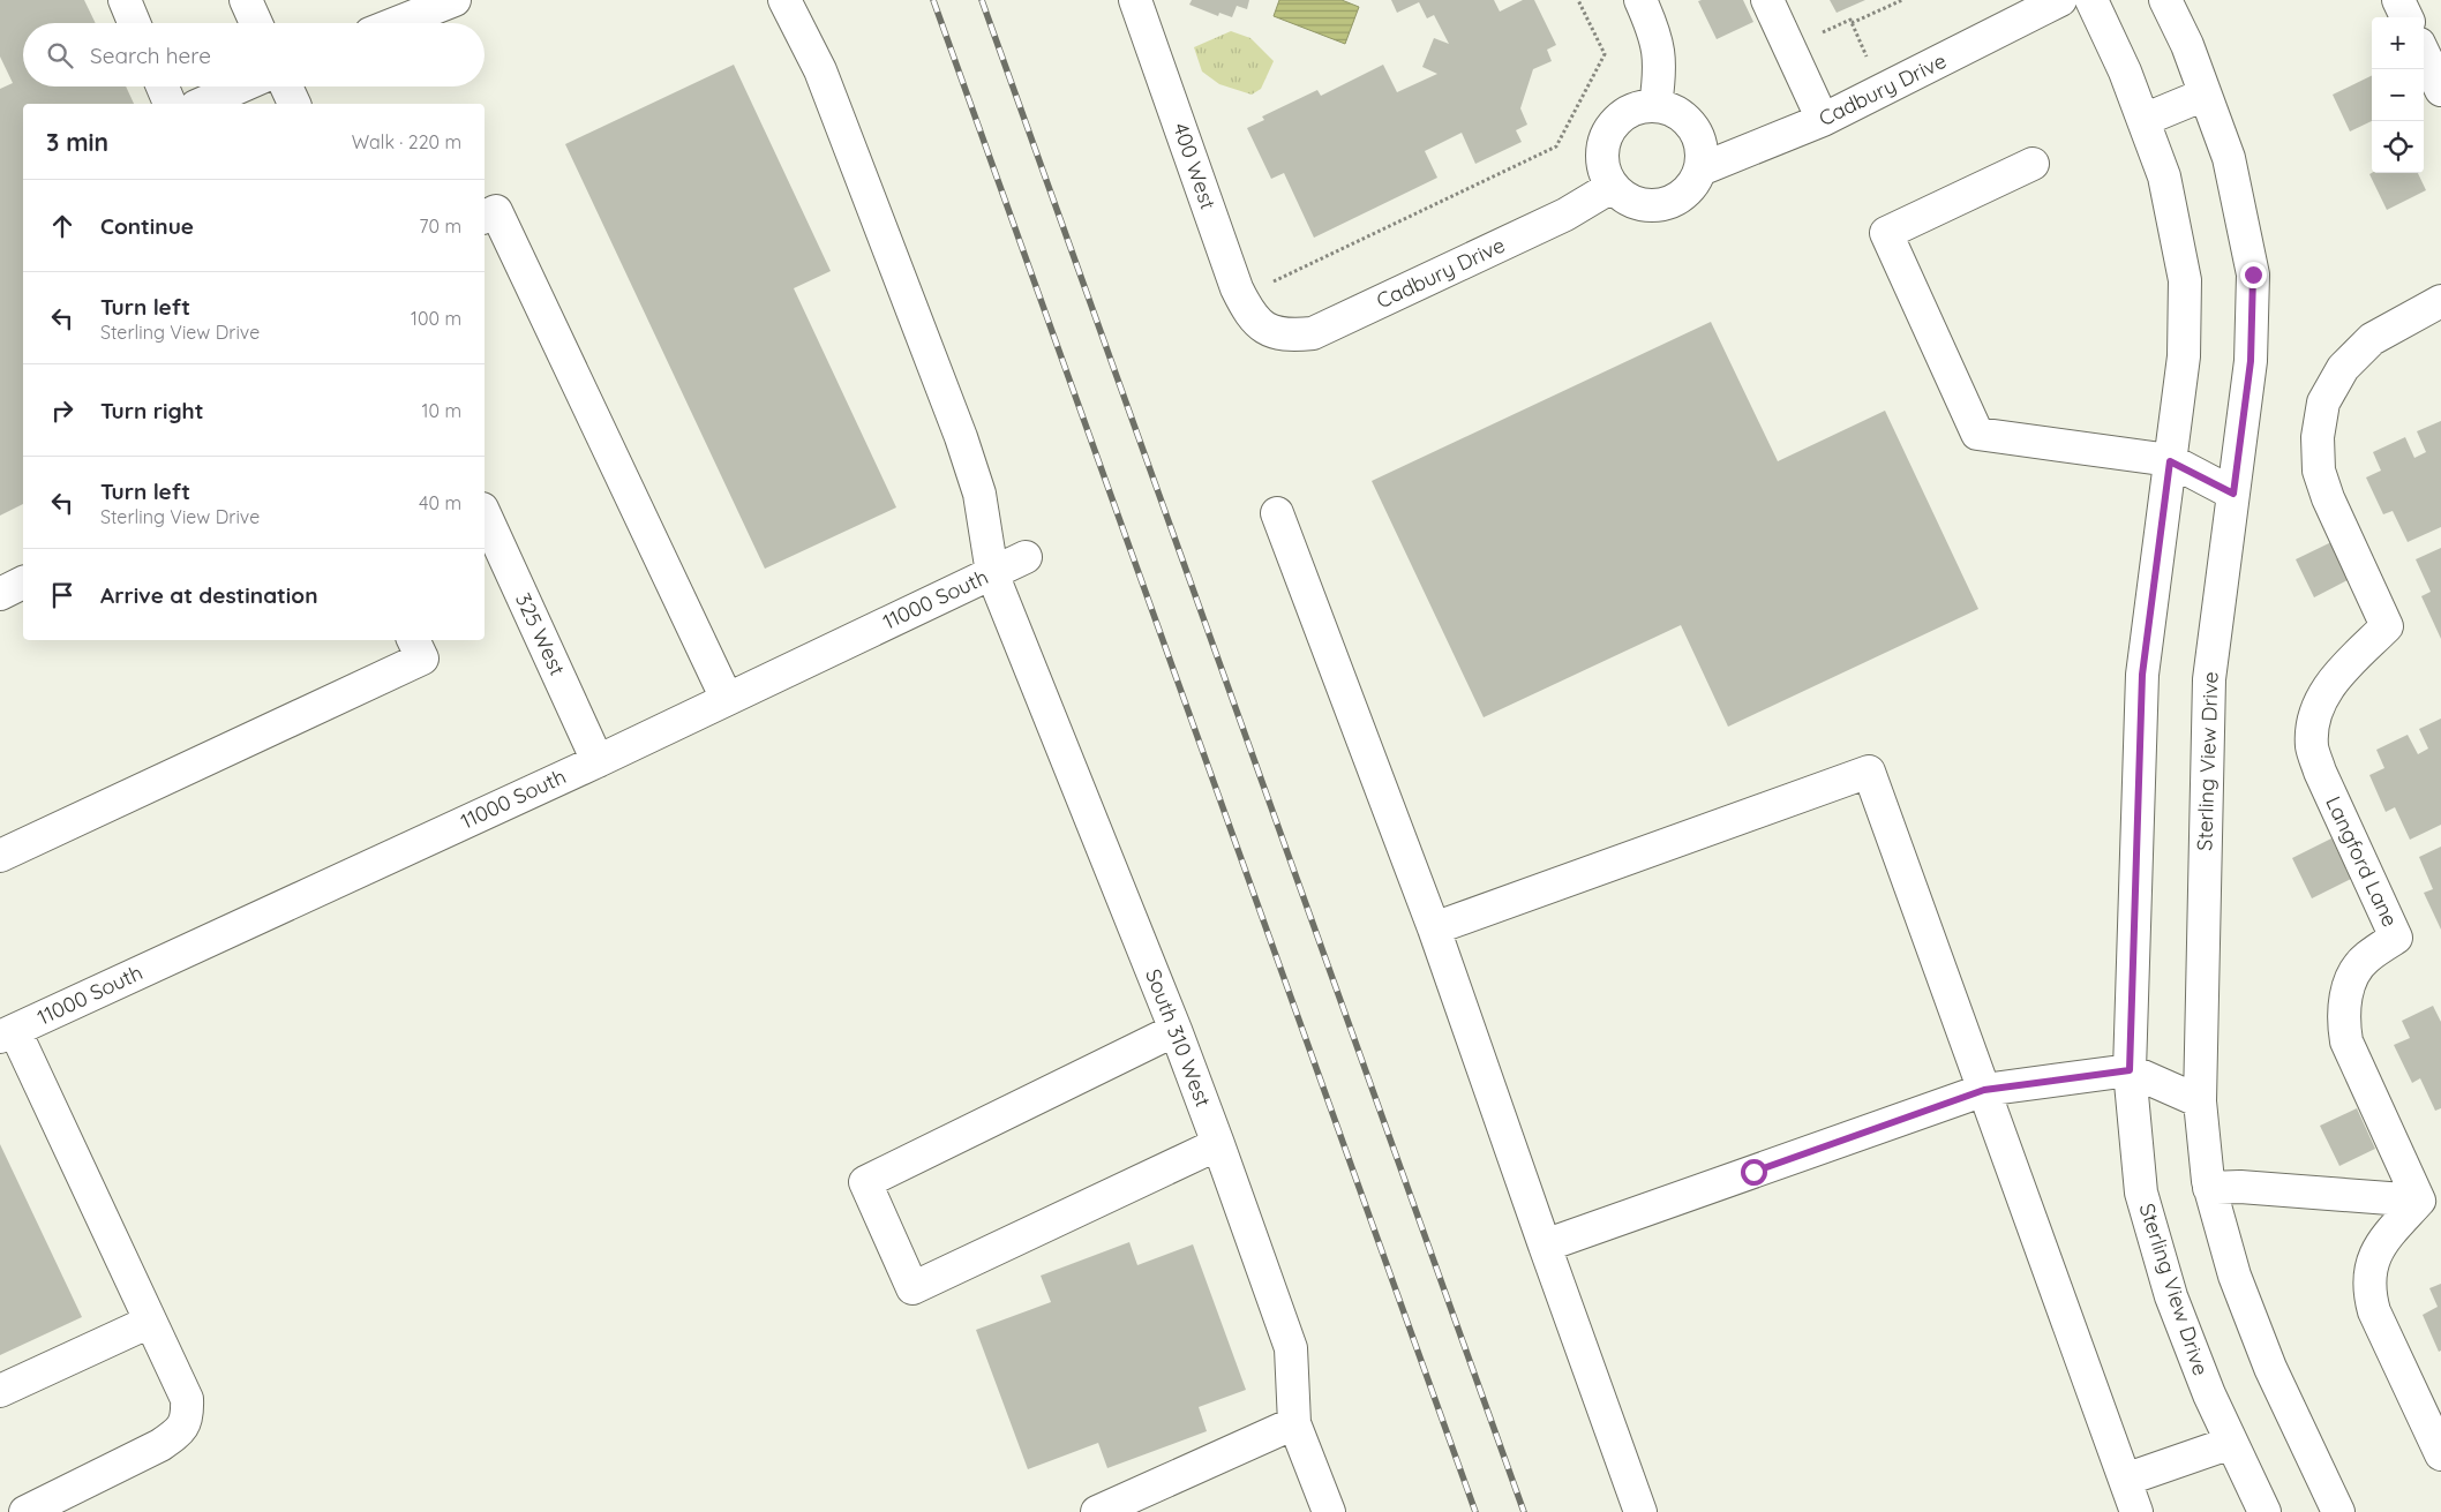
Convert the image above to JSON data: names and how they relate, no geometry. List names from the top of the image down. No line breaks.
{"streets":{"street":["Cadbury Drive","400 West","11000 South","325 West","Sterling View Drive","Langford Lane","South 310 West"]},"crossings":[["Cadbury Drive","400 West"],["11000 South","325 West"],["11000 South","South 310 West"]],"page":{"map_buttons":["+","−"],"search":"Search here","heading":["3 min","Walk · 220 m"],"list":[["Continue","70 m"],["Turn left","Sterling View Drive","100 m"],["Turn right","10 m"],["Turn left","Sterling View Drive","40 m"],"Arrive at destination"]}}
